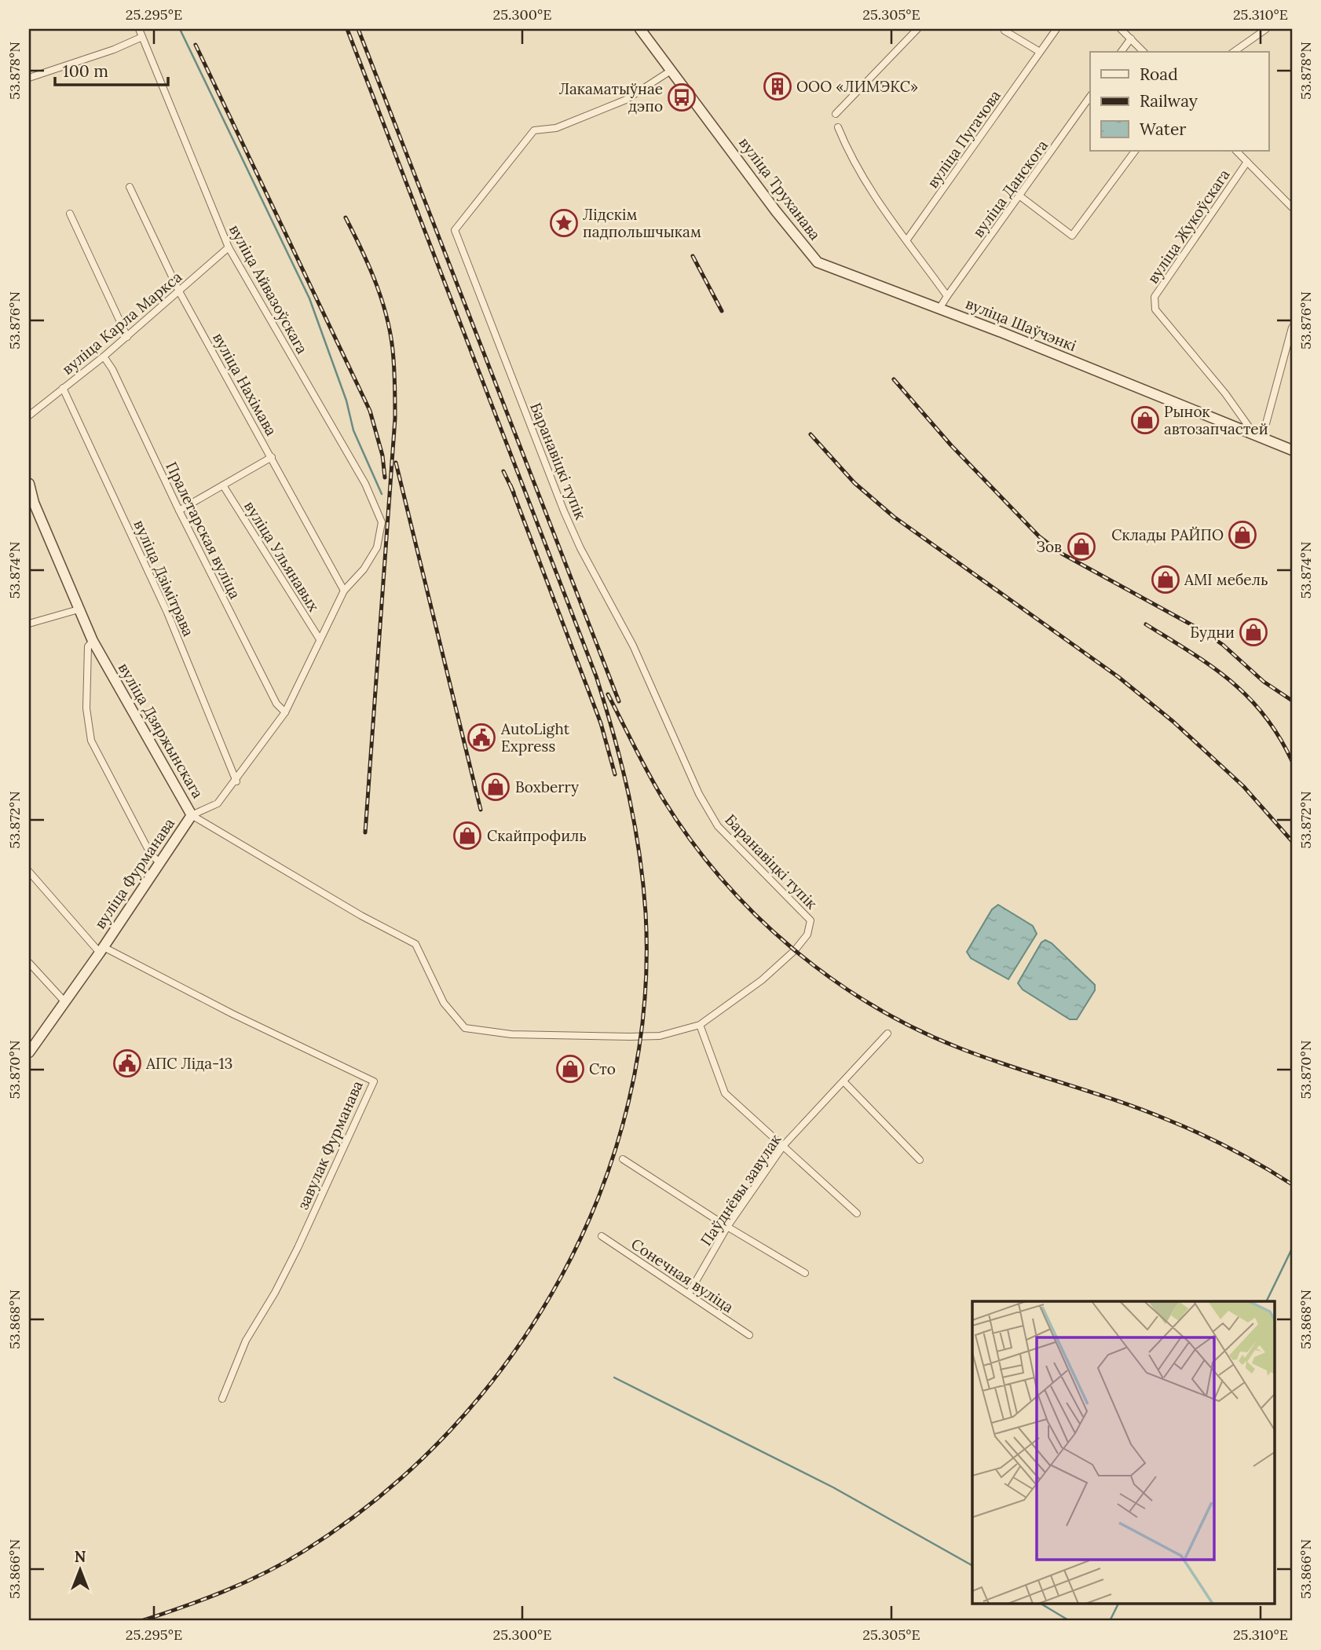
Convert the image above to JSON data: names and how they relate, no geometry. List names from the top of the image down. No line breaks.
{"streets":{"main road":["вуліца Труханава","вуліца Шаўчэнкі","вуліца Дзяржынскага","вуліца Фурманава"],"street":["вуліца Пугачова","вуліца Данскога","вуліца Жукоўскага","вуліца Айвазоўскага","вуліца Карла Маркса","вуліца Нахімава","Баранавіцкі тупік","Пралетарская вуліца","вуліца Ульянавых","вуліца Дзімітрава","завулак Фурманава","Паўднёвы завулак","Сонечная вуліца"]},"crossings":[["вуліца Пугачова","вуліца Шаўчэнкі"],["вуліца Труханава","вуліца Шаўчэнкі"],["вуліца Труханава","Баранавіцкі тупік"],["вуліца Данскога","вуліца Шаўчэнкі"],["вуліца Жукоўскага","вуліца Шаўчэнкі"],["вуліца Айвазоўскага","вуліца Карла Маркса"],["вуліца Айвазоўскага","вуліца Фурманава"],["вуліца Карла Маркса","вуліца Нахімава"],["вуліца Карла Маркса","Пралетарская вуліца"],["вуліца Карла Маркса","вуліца Дзімітрава"],["вуліца Нахімава","вуліца Фурманава"],["Баранавіцкі тупік","вуліца Дзяржынскага"],["Пралетарская вуліца","вуліца Фурманава"],["вуліца Ульянавых","вуліца Фурманава"],["вуліца Дзімітрава","вуліца Фурманава"],["вуліца Дзяржынскага","вуліца Фурманава"],["вуліца Фурманава","завулак Фурманава"],["Паўднёвы завулак","Сонечная вуліца"]],"places":{"building":["ООО «ЛИМЭКС»"],"bus stop":["Лакаматыўнае дэпо"],"place":["Лідскім падпольшчыкам"],"shop":["Рынок автозапчастей","Склады РАЙПО","Зов","AMI мебель","Будни","Boxberry","Скайпрофиль","Сто"],"public building":["AutoLight Express","АПС Ліда-13"]},"legend":["Road","Railway","Water"],"scale_bar":"100 m","north":"top","coordinates":["25.295°E","25.300°E","25.305°E","25.310°E","53.878°N","53.876°N","53.874°N","53.872°N","53.870°N","53.868°N","53.866°N"]}
